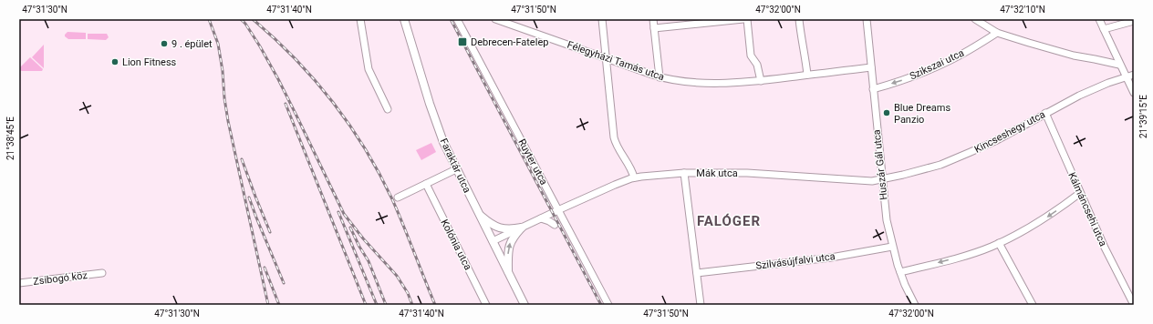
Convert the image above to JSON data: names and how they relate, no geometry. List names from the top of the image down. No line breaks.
{"streets":{"main road":["Faraktár utca"],"street":["Félegyházi Tamás utca","Szikszai utca","Kincseshegy utca","Ruyter utca","Huszár Gál utca","Mák utca","Kálmáncsehi utca","Kolónia utca","Szilvásújfalvi utca","Zsibogó köz"]},"crossings":[["Félegyházi Tamás utca","Huszár Gál utca"],["Szikszai utca","Huszár Gál utca"],["Kincseshegy utca","Huszár Gál utca"],["Kincseshegy utca","Mák utca"],["Kincseshegy utca","Kálmáncsehi utca"],["Ruyter utca","Mák utca"],["Huszár Gál utca","Mák utca"],["Huszár Gál utca","Szilvásújfalvi utca"],["Faraktár utca","Mák utca"]],"one_way":["Szikszai utca"],"districts":["FALÓGER"],"places":{"transit":["Debrecen-Fatelep"],"other":["9 . épület","Lion Fitness","Blue Dreams Panzio"]},"coordinates":["47°31'30\"N","47°31'40\"N","47°31'50\"N","47°32'00\"N","47°32'10\"N","21°39'15\"E","21°38'45\"E"]}
